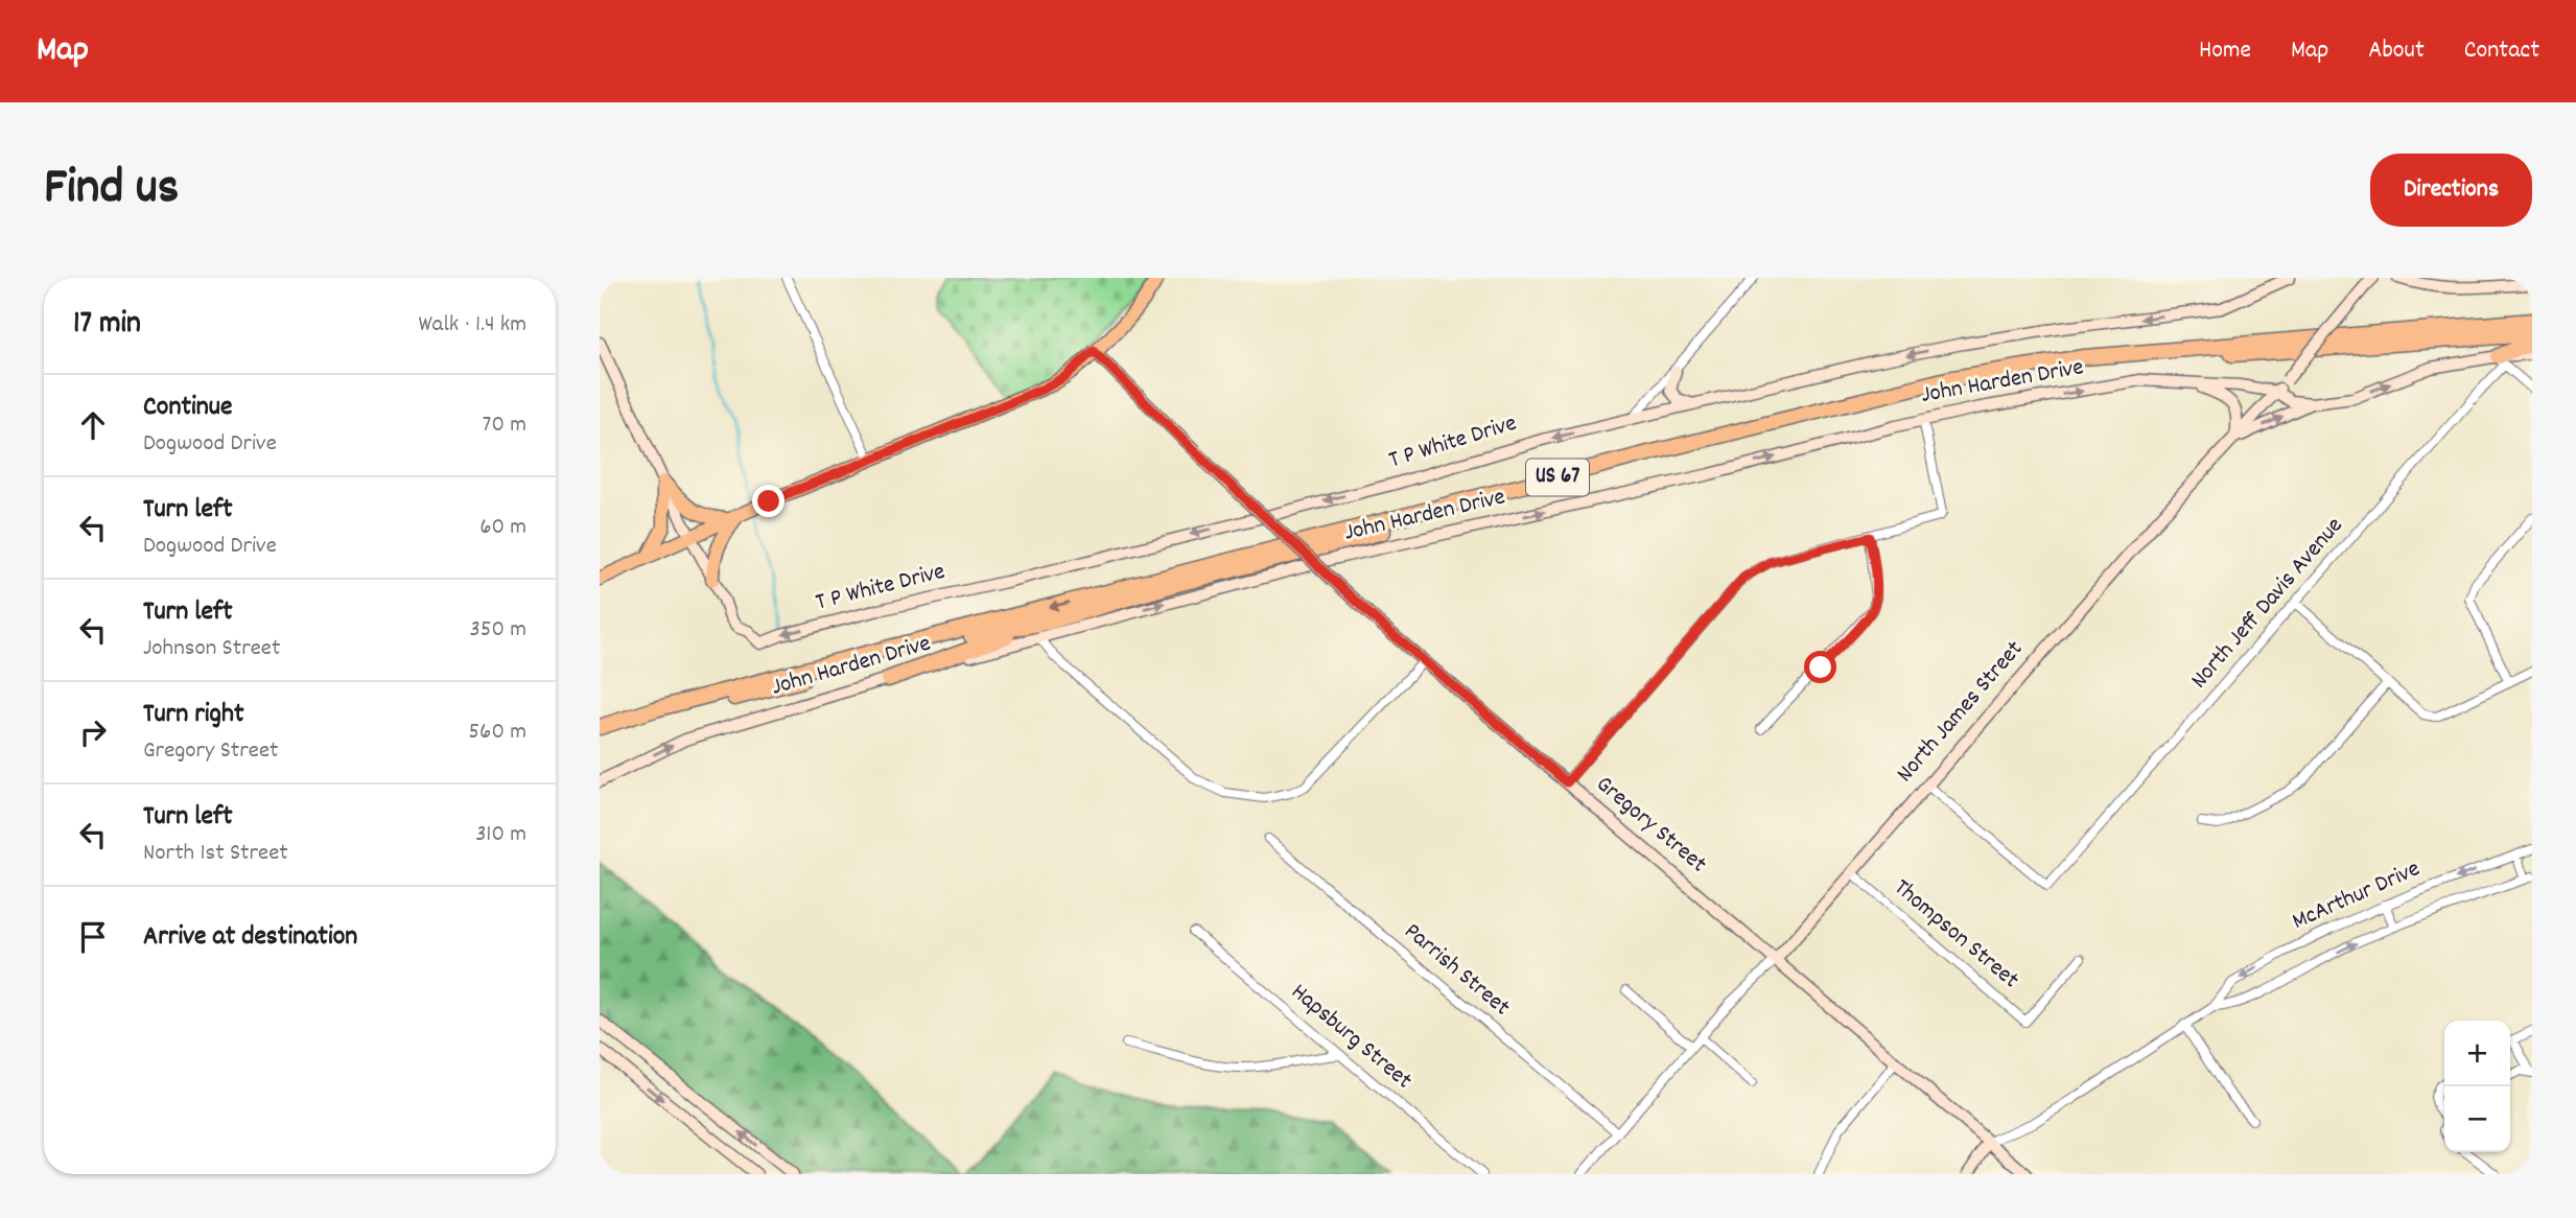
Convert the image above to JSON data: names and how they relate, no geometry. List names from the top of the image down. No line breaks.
{"streets":{"highway":["US 67"],"main road":["John Harden Drive","T P White Drive","North James Street","Gregory Street"],"street":["North Jeff Davis Avenue","McArthur Drive","Thompson Street","Parrish Street","Hapsburg Street"]},"crossings":[["John Harden Drive","North Jeff Davis Avenue"],["John Harden Drive","North James Street"],["North Jeff Davis Avenue","North James Street"],["North James Street","Gregory Street"],["North James Street","Thompson Street"],["North James Street","Parrish Street"],["Gregory Street","McArthur Drive"]],"one_way":["John Harden Drive","T P White Drive"],"page":{"header":"Map","nav":["Home","Map","About","Contact"],"title":"Find us","buttons":"Directions","heading":["17 min","Walk · 1.4 km"],"list":[["Continue","Dogwood Drive","70 m"],["Turn left","Dogwood Drive","60 m"],["Turn left","Johnson Street","350 m"],["Turn right","Gregory Street","560 m"],["Turn left","North 1st Street","310 m"],"Arrive at destination"],"map_buttons":["+","−"]}}
